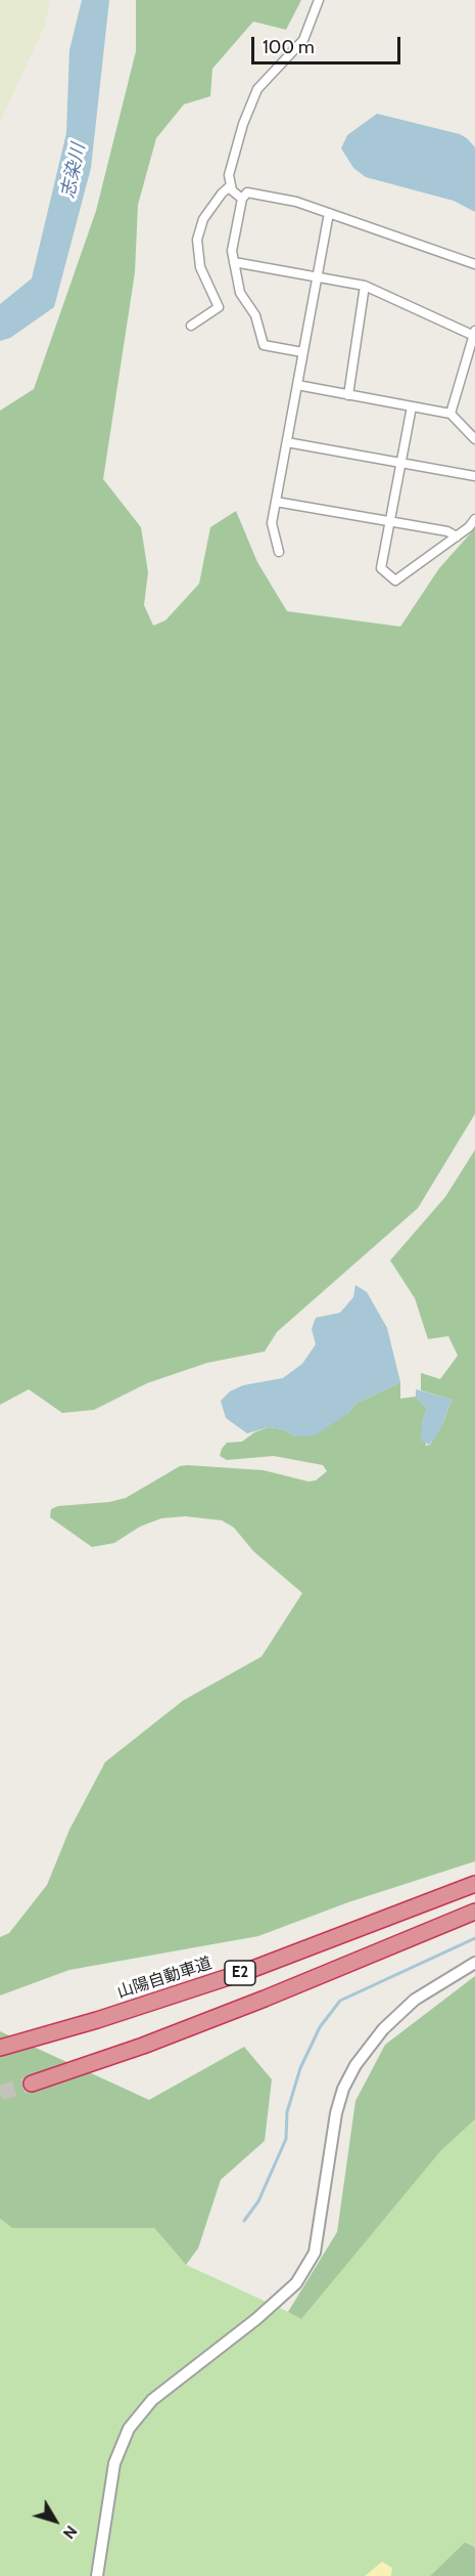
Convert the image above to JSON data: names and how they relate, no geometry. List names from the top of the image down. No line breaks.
{"streets":{"highway":["E2","山陽自動車道"]},"water":["志染川"],"scale_bar":"100 m","north":"bottom right"}
